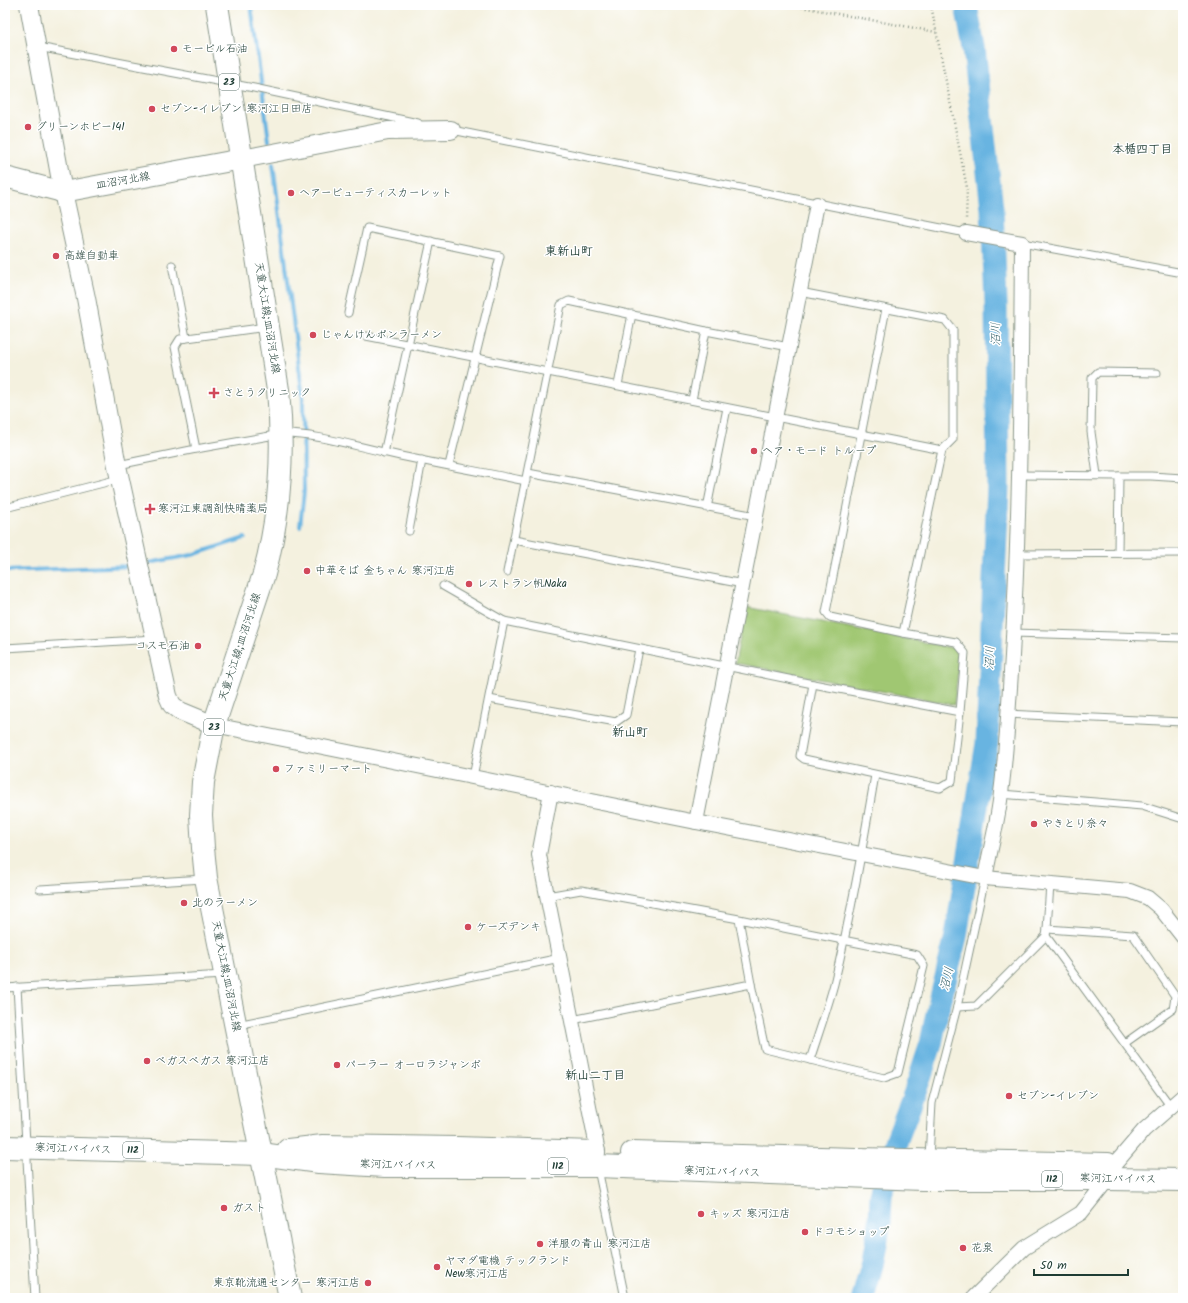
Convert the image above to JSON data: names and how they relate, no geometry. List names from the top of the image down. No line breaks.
{"streets":{"main road":["23","皿沼河北線","天童大江線;皿沼河北線","寒河江バイパス","112"]},"crossings":[["23","皿沼河北線"],["23","天童大江線;皿沼河北線"],["皿沼河北線","天童大江線;皿沼河北線"],["天童大江線;皿沼河北線","寒河江バイパス"]],"districts":["本楯四丁目","東新山町","新山町","新山二丁目"],"water":["沼川"],"places":{"other":["モービル石油","セブン-イレブン 寒河江日田店","グリーンホビー141","ヘアービューティスカーレット","高雄自動車","じゃんけんポンラーメン","ヘア・モード トループ","中華そば 金ちゃん 寒河江店","レストラン帆Naka","コスモ石油","ファミリーマート","やきとり奈々","北のラーメン","ケーズデンキ","ベガスベガス 寒河江店","パーラー オーロラジャンボ","セブン-イレブン","ガスト","キッズ 寒河江店","ドコモショップ","洋服の青山 寒河江店","花泉","ヤマダ電機 テックランド New寒河江店","東京靴流通センター 寒河江店"],"health":["さとうクリニック","寒河江東調剤快晴薬局"]},"scale_bar":"50 m"}
